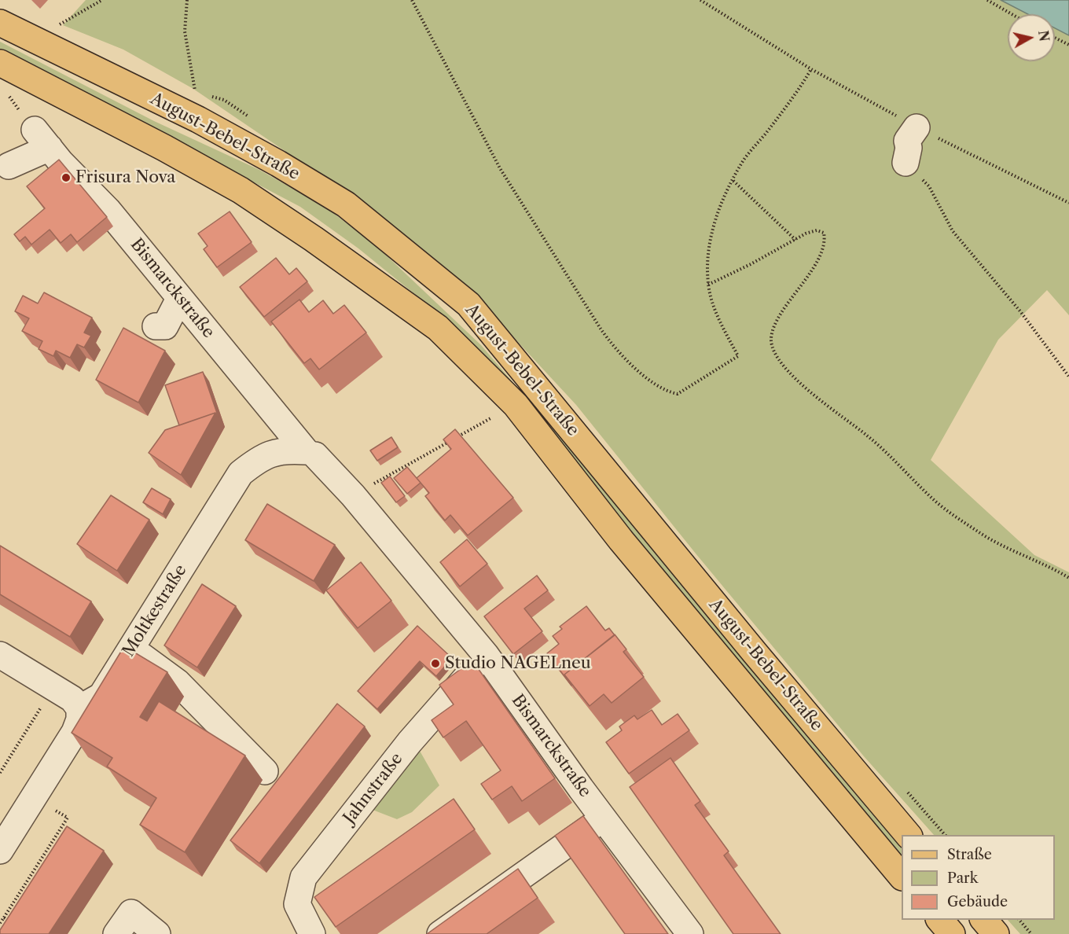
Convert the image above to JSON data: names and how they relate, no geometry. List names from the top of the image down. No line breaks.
{"streets":{"main road":["August-Bebel-Straße"],"street":["Bismarckstraße","Moltkestraße","Jahnstraße"]},"crossings":[["Bismarckstraße","Moltkestraße"],["Bismarckstraße","Jahnstraße"]],"places":["Frisura Nova","Studio NAGELneu"],"legend":["Straße","Park","Gebäude"],"north":"right"}
